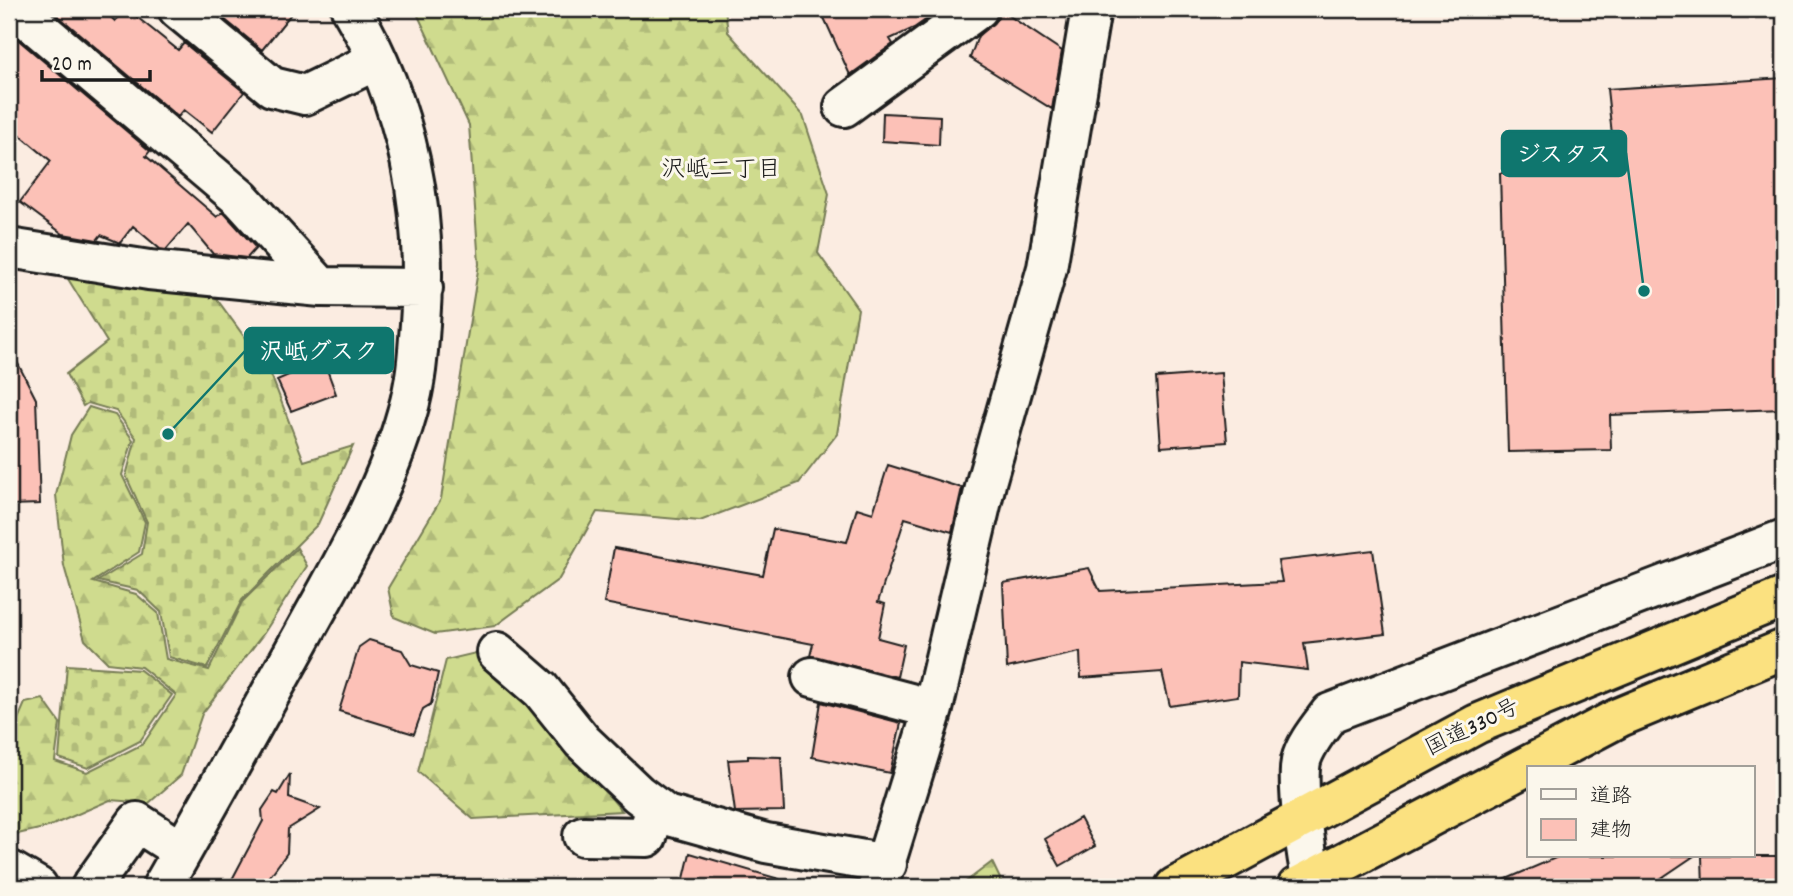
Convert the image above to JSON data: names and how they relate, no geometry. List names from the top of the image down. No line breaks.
{"streets":{"highway":["国道330号"]},"districts":["沢岻二丁目"],"places":["ジスタス","沢岻グスク"],"legend":["道路","建物"],"scale_bar":"20 m"}
